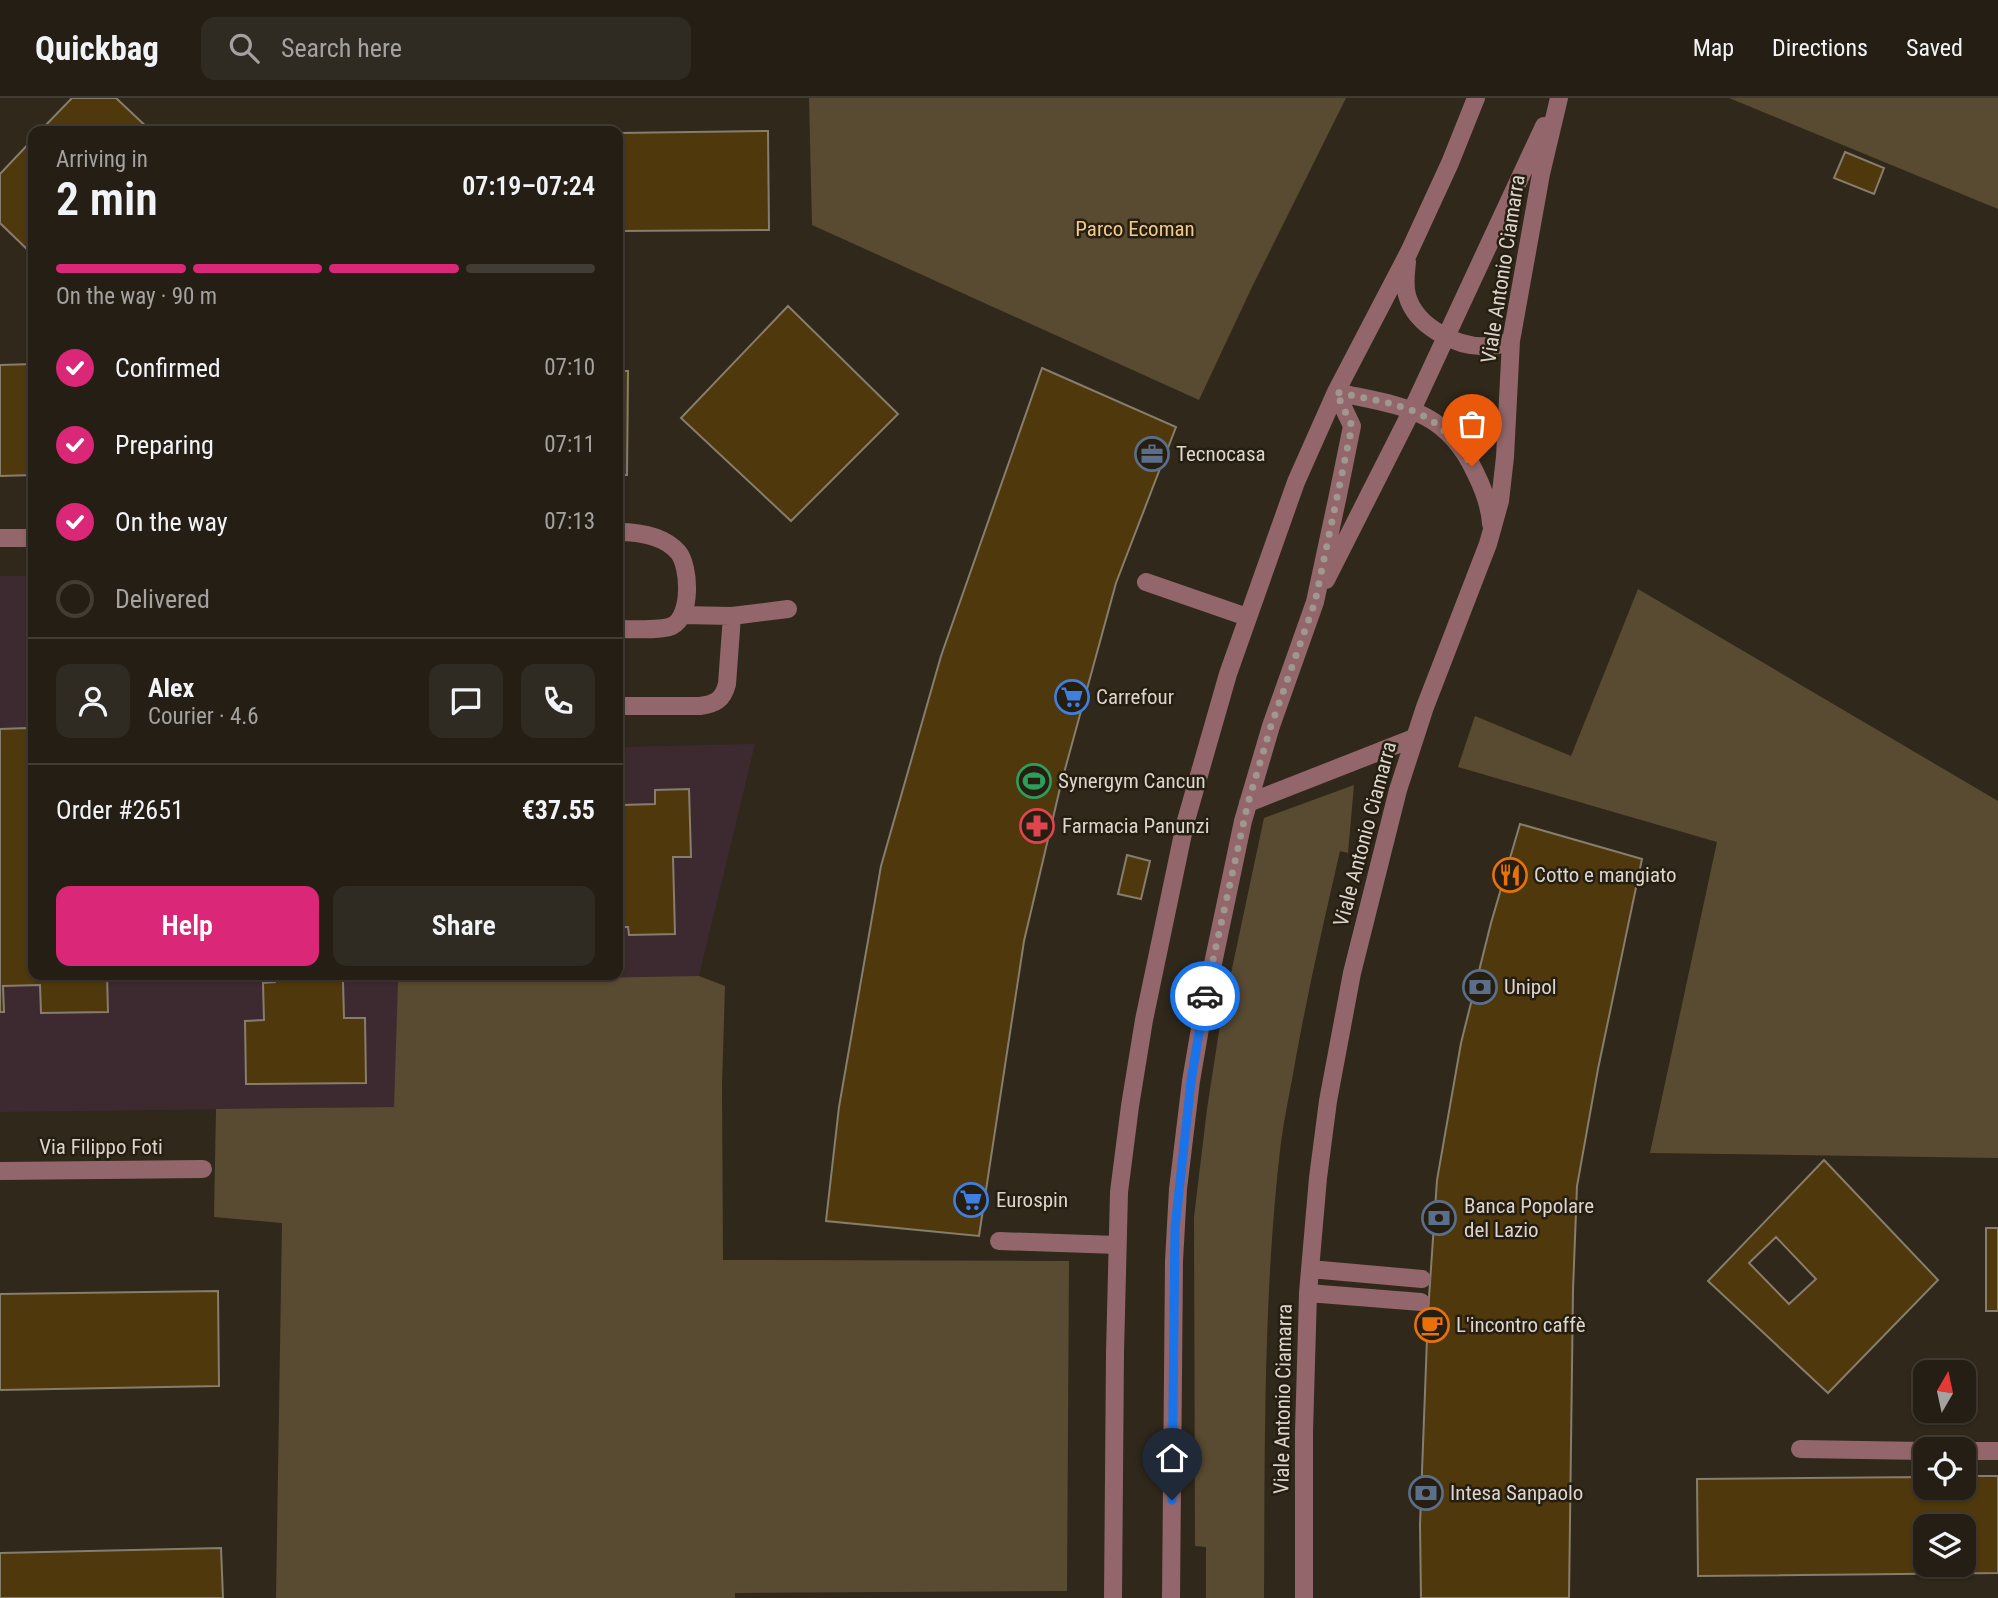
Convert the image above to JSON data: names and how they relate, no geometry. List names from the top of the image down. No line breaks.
{"streets":{"street":["Viale Antonio Ciamarra","Via Filippo Foti"]},"parks":["Parco Ecoman"],"places":{"office":["Tecnocasa"],"supermarket":["Carrefour","Eurospin"],"sports":["Synergym Cancun"],"pharmacy":["Farmacia Panunzi"],"restaurant":["Cotto e mangiato"],"bank":["Unipol","Banca Popolare del Lazio","Intesa Sanpaolo"],"cafe":["L'incontro caffè"]},"north":"top","page":{"header":"Quickbag","search":"Search here","nav":["Map","Directions","Saved"],"heading":["2 min","Arriving in","07:19–07:24"],"panel":["Alex","Courier · 4.6","Order #2651","€37.55"],"bar":"On the way · 90 m","list":[["Confirmed","07:10"],["Preparing","07:11"],["On the way","07:13"],"Delivered"],"buttons":["Help","Share"]}}
